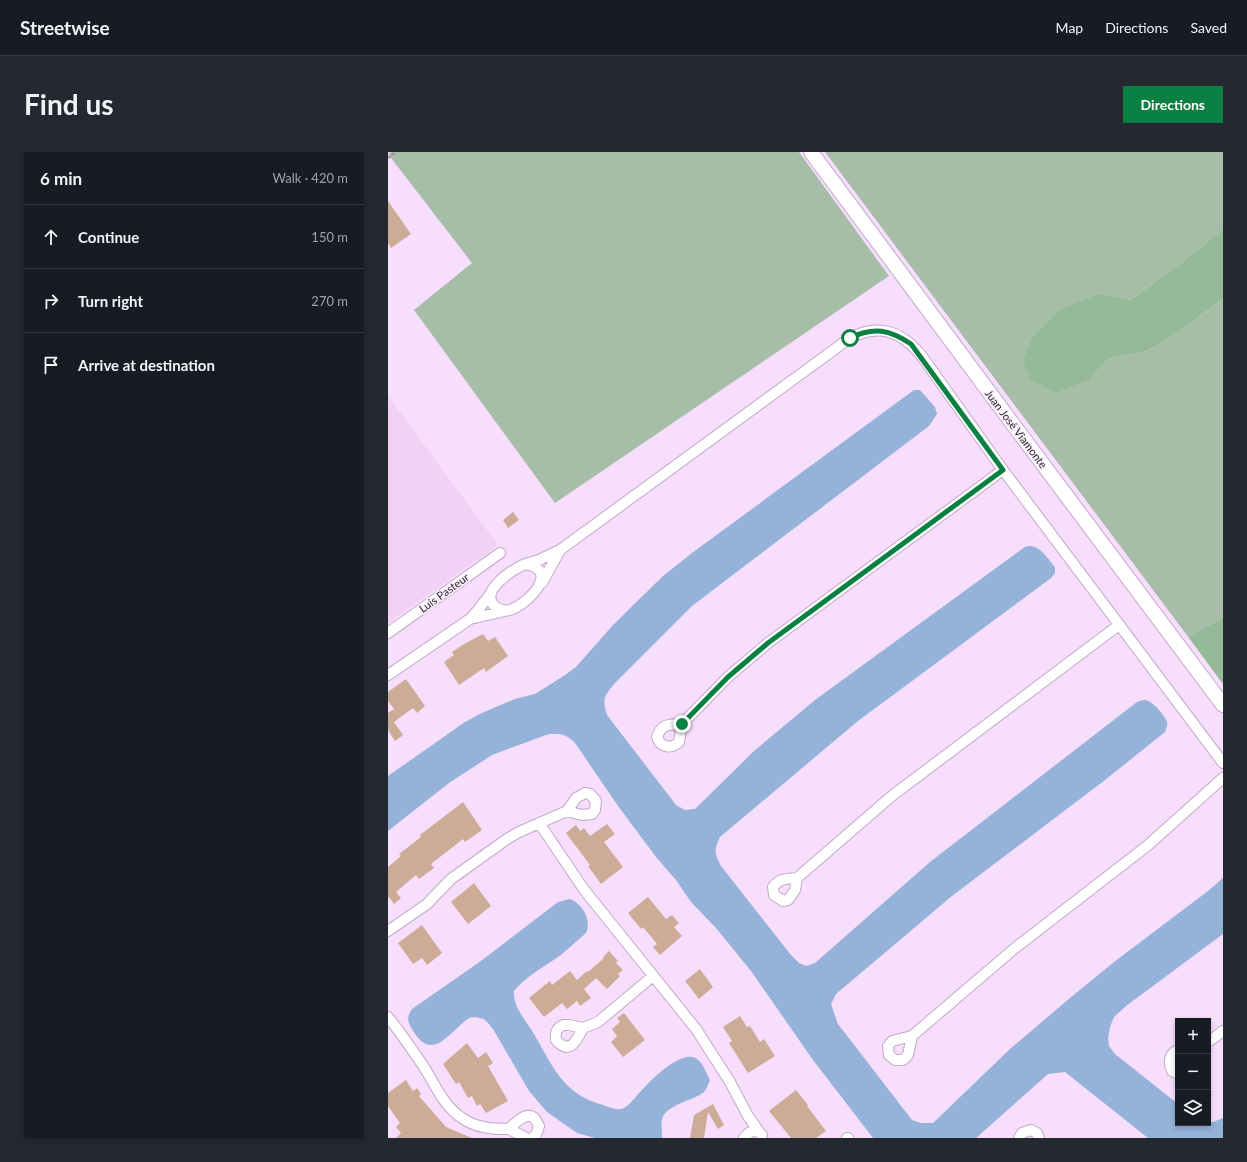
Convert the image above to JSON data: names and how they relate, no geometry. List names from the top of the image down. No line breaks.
{"streets":{"street":["Juan José Viamonte","Luis Pasteur"]},"page":{"header":"Streetwise","nav":["Map","Directions","Saved"],"buttons":"Directions","title":"Find us","heading":["6 min","Walk · 420 m"],"list":[["Continue","150 m"],["Turn right","270 m"],"Arrive at destination"],"map_buttons":["+","−"]}}
